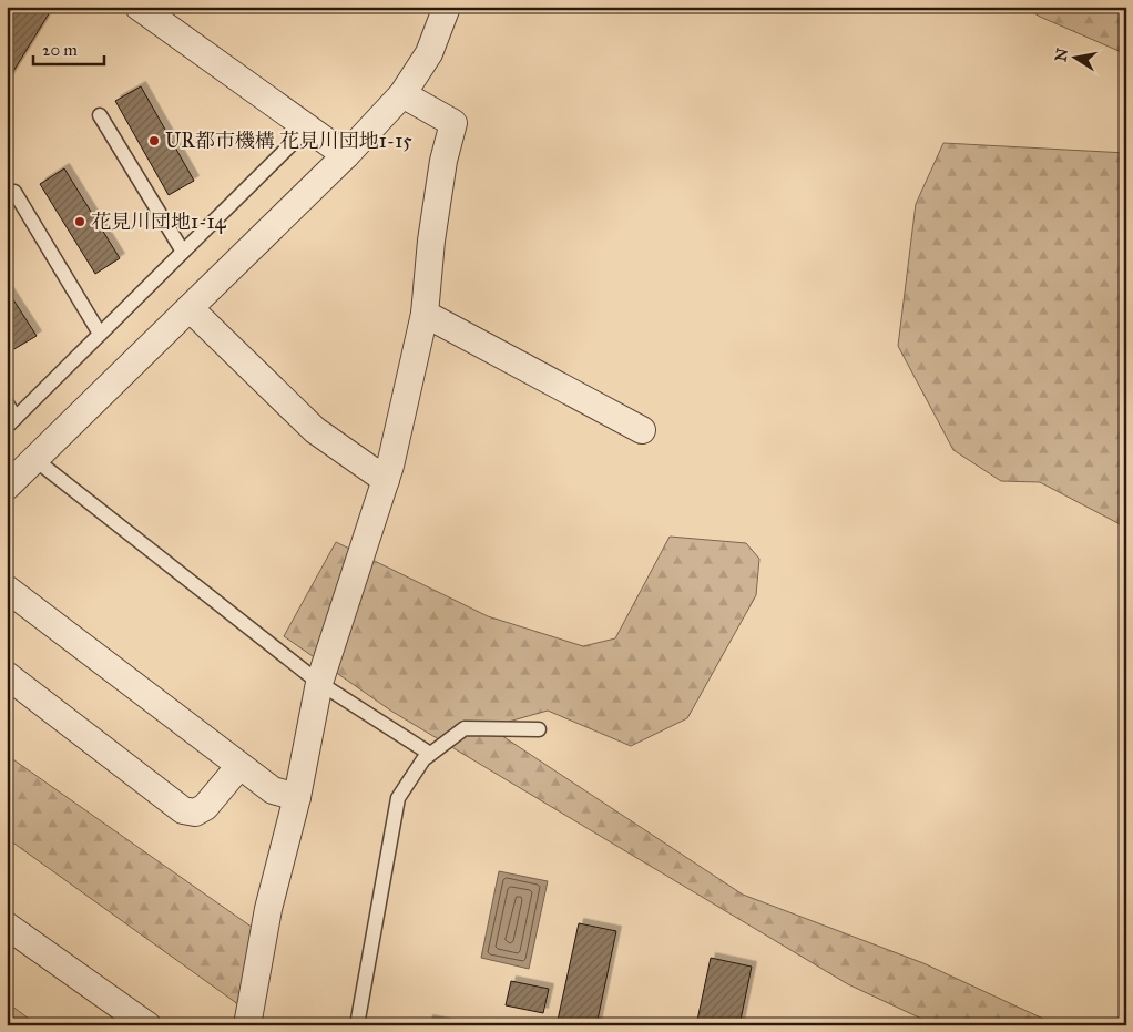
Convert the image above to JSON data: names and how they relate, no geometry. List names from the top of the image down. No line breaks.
{"places":["UR都市機構 花見川団地1-15","花見川団地1-14"],"scale_bar":"20 m","north":"left"}
